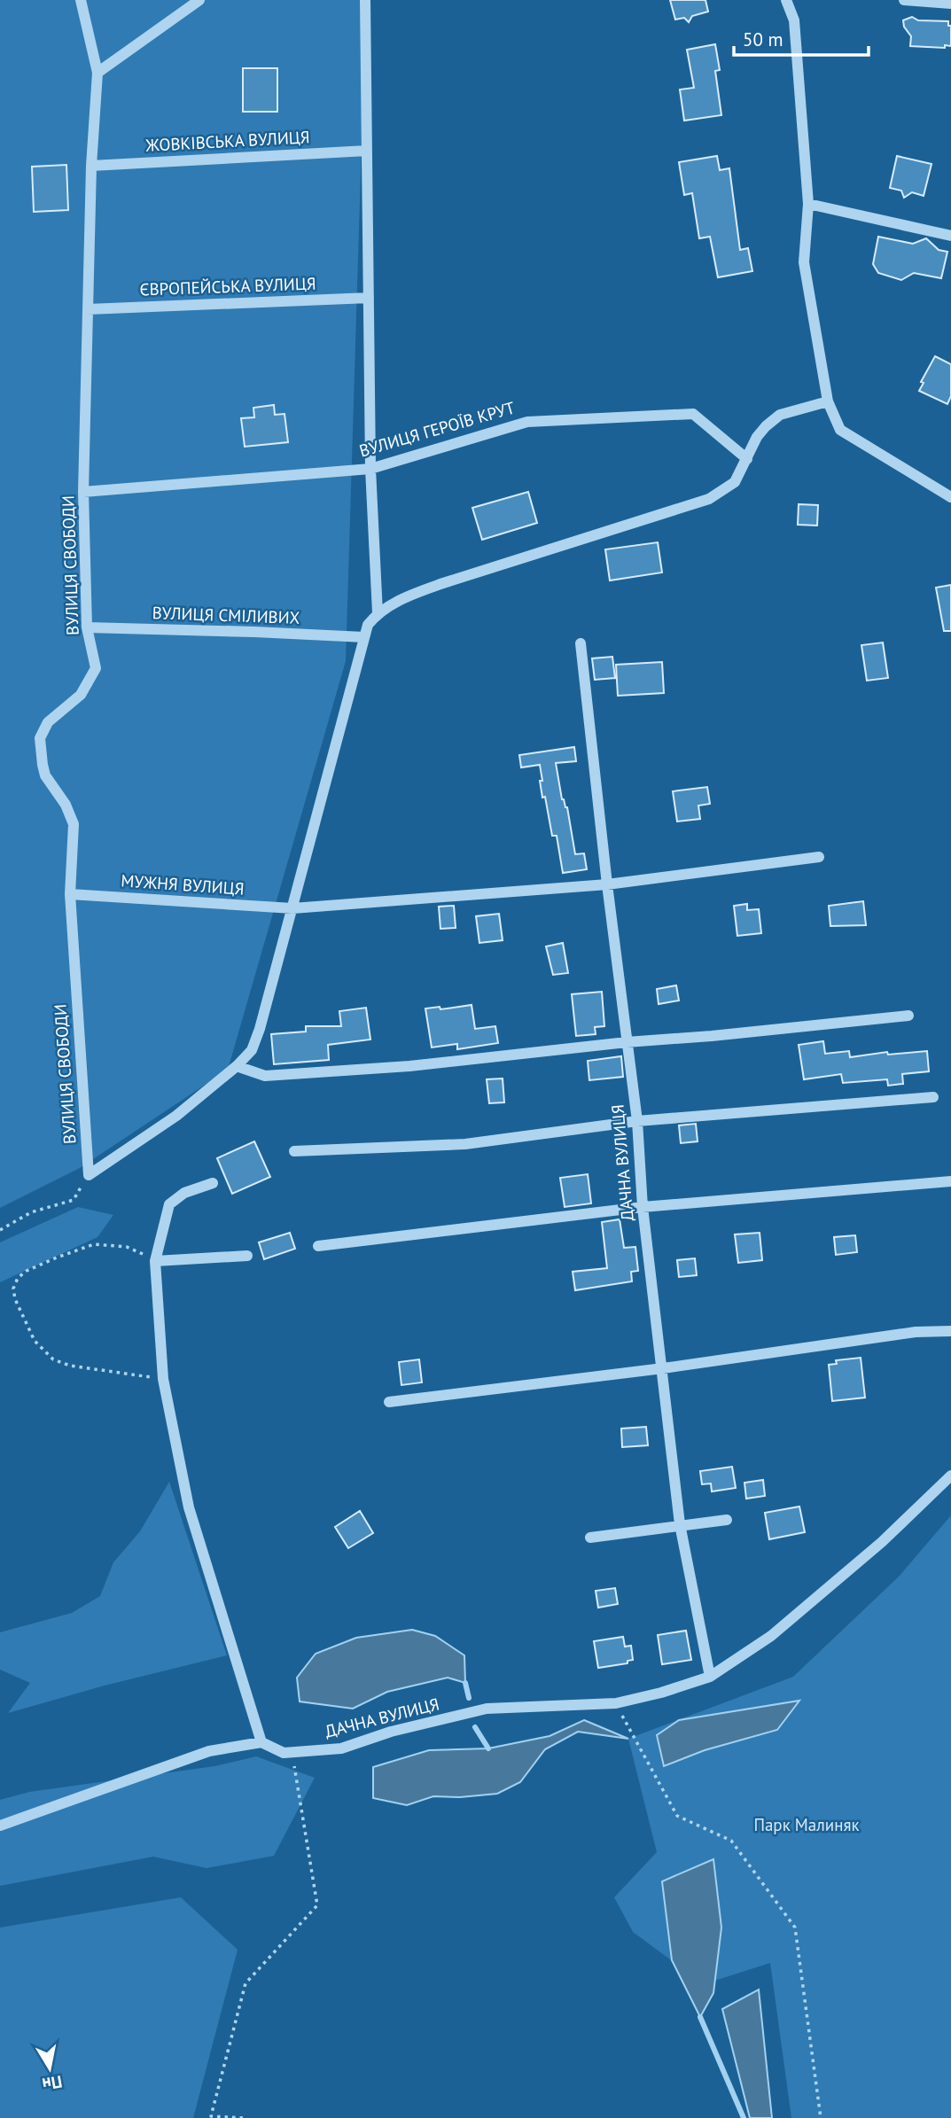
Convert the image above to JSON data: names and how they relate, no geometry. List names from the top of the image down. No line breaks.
{"streets":{"street":["ЖОВКІВСЬКА ВУЛИЦЯ","ЄВРОПЕЙСЬКА ВУЛИЦЯ","ВУЛИЦЯ ГЕРОЇВ КРУТ","ВУЛИЦЯ СВОБОДИ","ВУЛИЦЯ СМІЛИВИХ","МУЖНЯ ВУЛИЦЯ","ДАЧНА ВУЛИЦЯ"]},"crossings":[["ЖОВКІВСЬКА ВУЛИЦЯ","ВУЛИЦЯ СВОБОДИ"],["ЄВРОПЕЙСЬКА ВУЛИЦЯ","ВУЛИЦЯ СВОБОДИ"],["ВУЛИЦЯ ГЕРОЇВ КРУТ","ВУЛИЦЯ СВОБОДИ"],["ВУЛИЦЯ СВОБОДИ","ВУЛИЦЯ СМІЛИВИХ"],["ВУЛИЦЯ СВОБОДИ","МУЖНЯ ВУЛИЦЯ"],["МУЖНЯ ВУЛИЦЯ","ДАЧНА ВУЛИЦЯ"]],"parks":["Парк Малиняк"],"scale_bar":"50 m","north":"bottom"}
